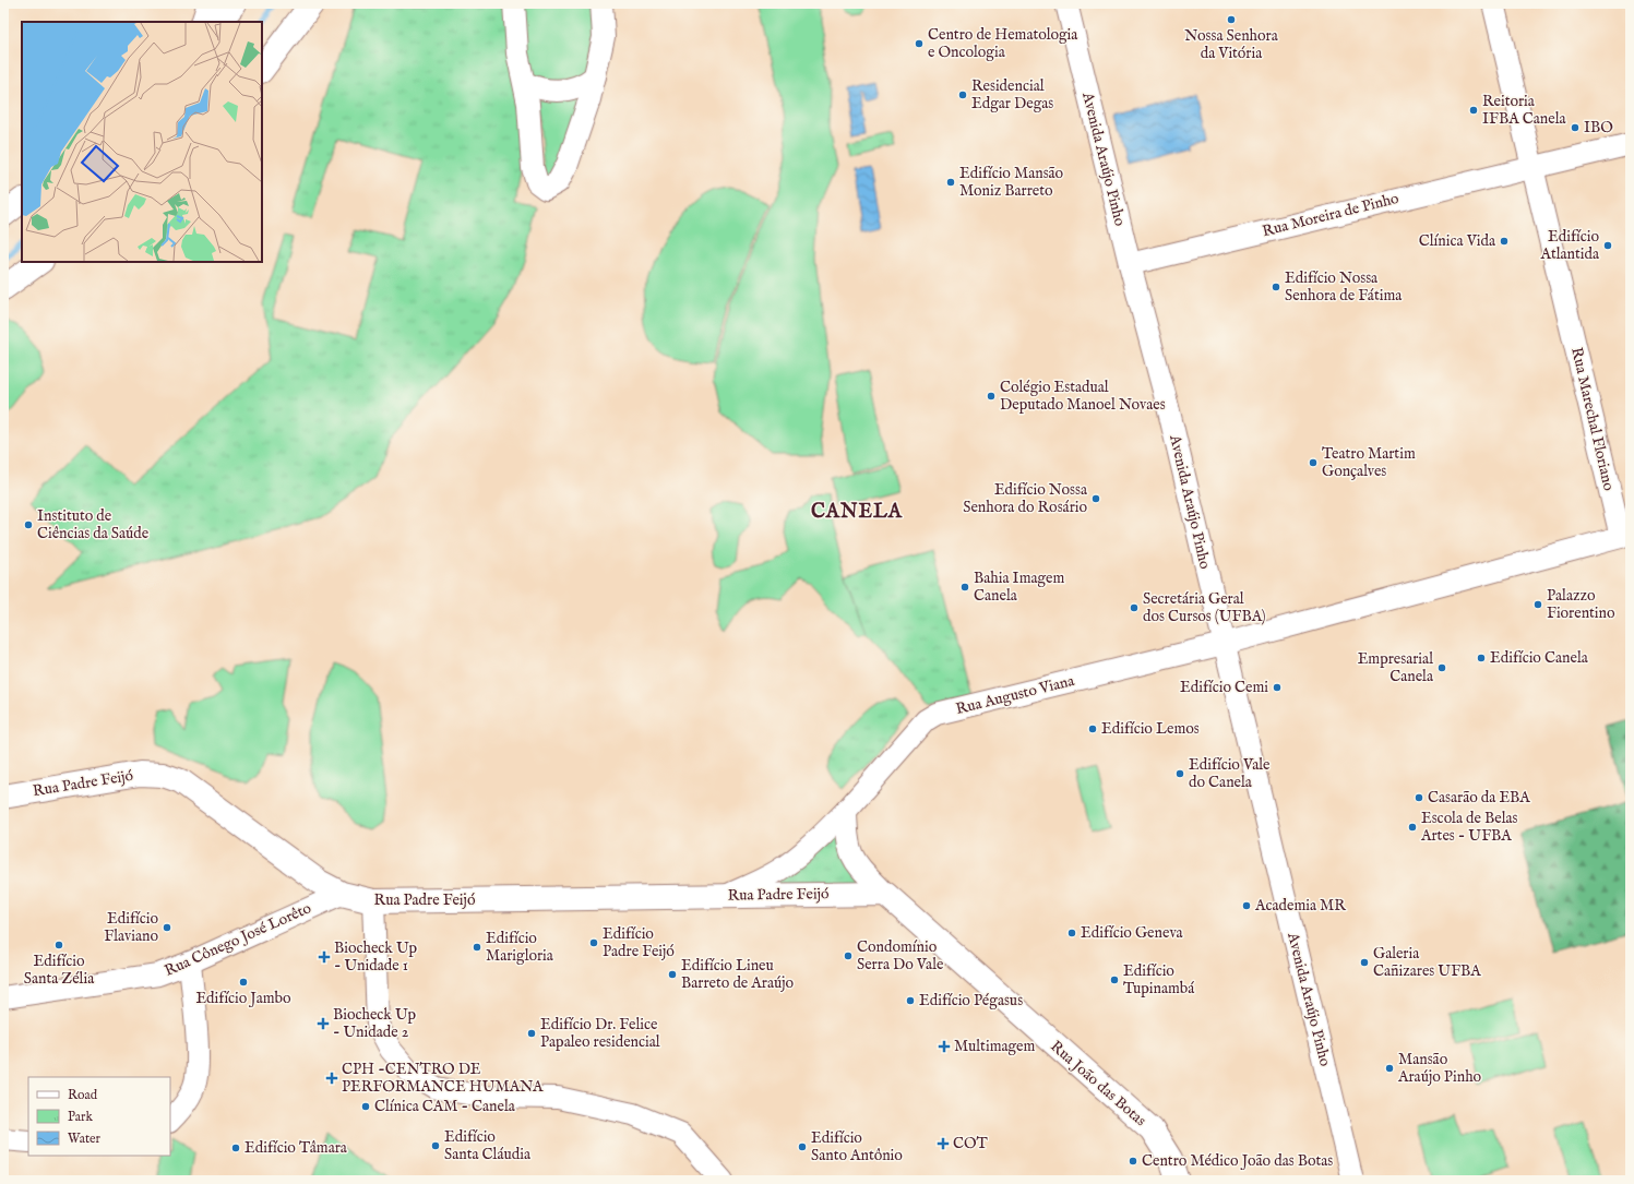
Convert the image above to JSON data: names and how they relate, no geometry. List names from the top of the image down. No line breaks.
{"streets":{"main road":["Rua Padre Feijó","Rua João das Botas"],"street":["Avenida Araújo Pinho","Rua Moreira de Pinho","Rua Marechal Floriano","Rua Augusto Viana","Rua Cônego José Lorêto"]},"crossings":[["Avenida Araújo Pinho","Rua Moreira de Pinho"],["Avenida Araújo Pinho","Rua Marechal Floriano"],["Avenida Araújo Pinho","Rua Augusto Viana"],["Rua Moreira de Pinho","Rua Marechal Floriano"],["Rua Marechal Floriano","Rua Augusto Viana"],["Rua Augusto Viana","Rua Padre Feijó"],["Rua Padre Feijó","Rua Cônego José Lorêto"],["Rua Padre Feijó","Rua João das Botas"]],"districts":["CANELA"],"places":{"other":["Nossa Senhora da Vitória","Centro de Hematologia e Oncologia","Residencial Edgar Degas","Reitoria IFBA Canela","IBO","Edifício Mansão Moniz Barreto","Clínica Vida","Edifício Atlantida","Edifício Nossa Senhora de Fátima","Colégio Estadual Deputado Manoel Novaes","Teatro Martim Gonçalves","Edifício Nossa Senhora do Rosário","Instituto de Ciências da Saúde","Bahia Imagem Canela","Palazzo Fiorentino","Secretária Geral dos Cursos (UFBA)","Edifício Canela","Empresarial Canela","Edifício Cemi","Edifício Lemos","Edifício Vale do Canela","Casarão da EBA","Escola de Belas Artes - UFBA","Academia MR","Edifício Flaviano","Edifício Geneva","Edifício Padre Feijó","Edifício Santa Zélia","Edifício Marigloria","Condomínio Serra Do Vale","Galeria Cañizares UFBA","Edifício Lineu Barreto de Araújo","Edifício Tupinambá","Edifício Jambo","Edifício Pégasus","Edifício Dr. Felice Papaleo residencial","Mansão Araújo Pinho","Clínica CAM - Canela","Edifício Santa Cláudia","Edifício Santo Antônio","Edifício Tâmara","Centro Médico João das Botas"],"health":["Biocheck Up - Unidade 1","Biocheck Up - Unidade 2","Multimagem","CPH -CENTRO DE PERFORMANCE HUMANA","COT"]},"legend":["Road","Park","Water"]}
